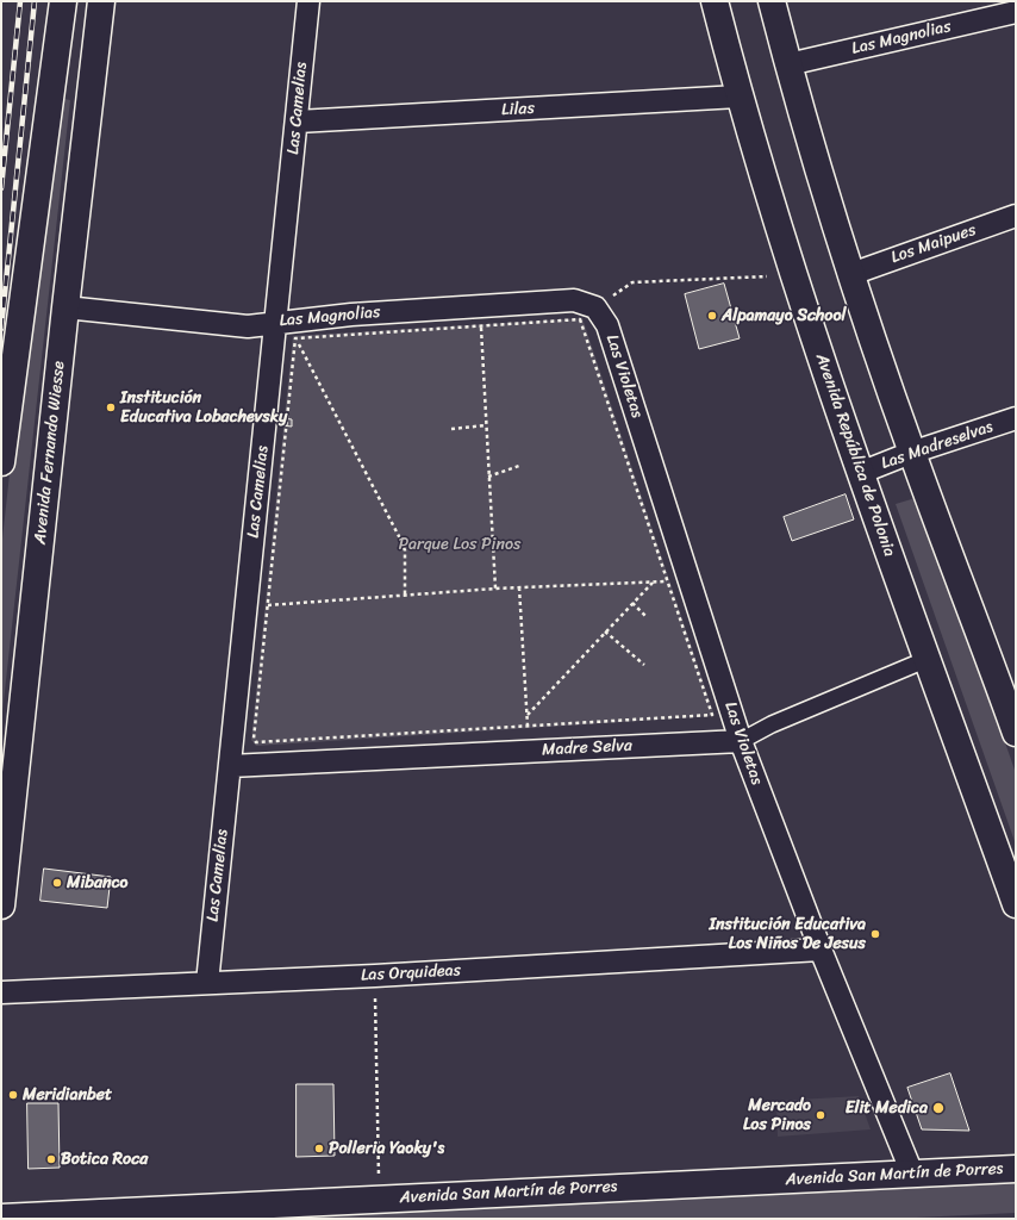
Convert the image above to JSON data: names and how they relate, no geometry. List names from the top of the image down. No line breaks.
{"streets":{"main road":["Avenida Fernando Wiesse","Avenida República de Polonia","Avenida San Martín de Porres"],"street":["Las Magnolias","Las Camelias","Lilas","Los Maipues","Las Violetas","Las Madreselvas","Madre Selva","Las Orquideas"]},"crossings":[["Las Magnolias","Las Camelias"],["Las Magnolias","Las Violetas"],["Las Magnolias","Avenida Fernando Wiesse"],["Las Camelias","Lilas"],["Las Camelias","Madre Selva"],["Las Camelias","Las Orquideas"],["Lilas","Avenida República de Polonia"],["Las Violetas","Madre Selva"],["Las Violetas","Las Orquideas"],["Las Violetas","Avenida San Martín de Porres"],["Las Madreselvas","Avenida República de Polonia"],["Avenida República de Polonia","Madre Selva"]],"parks":["Parque Los Pinos"],"places":["Alpamayo School","Institución Educativa Lobachevsky","Mibanco","Institución Educativa Los Niños De Jesus","Meridianbet","Elit Medica","Mercado Los Pinos","Polleria Yaoky's","Botica Roca"]}
